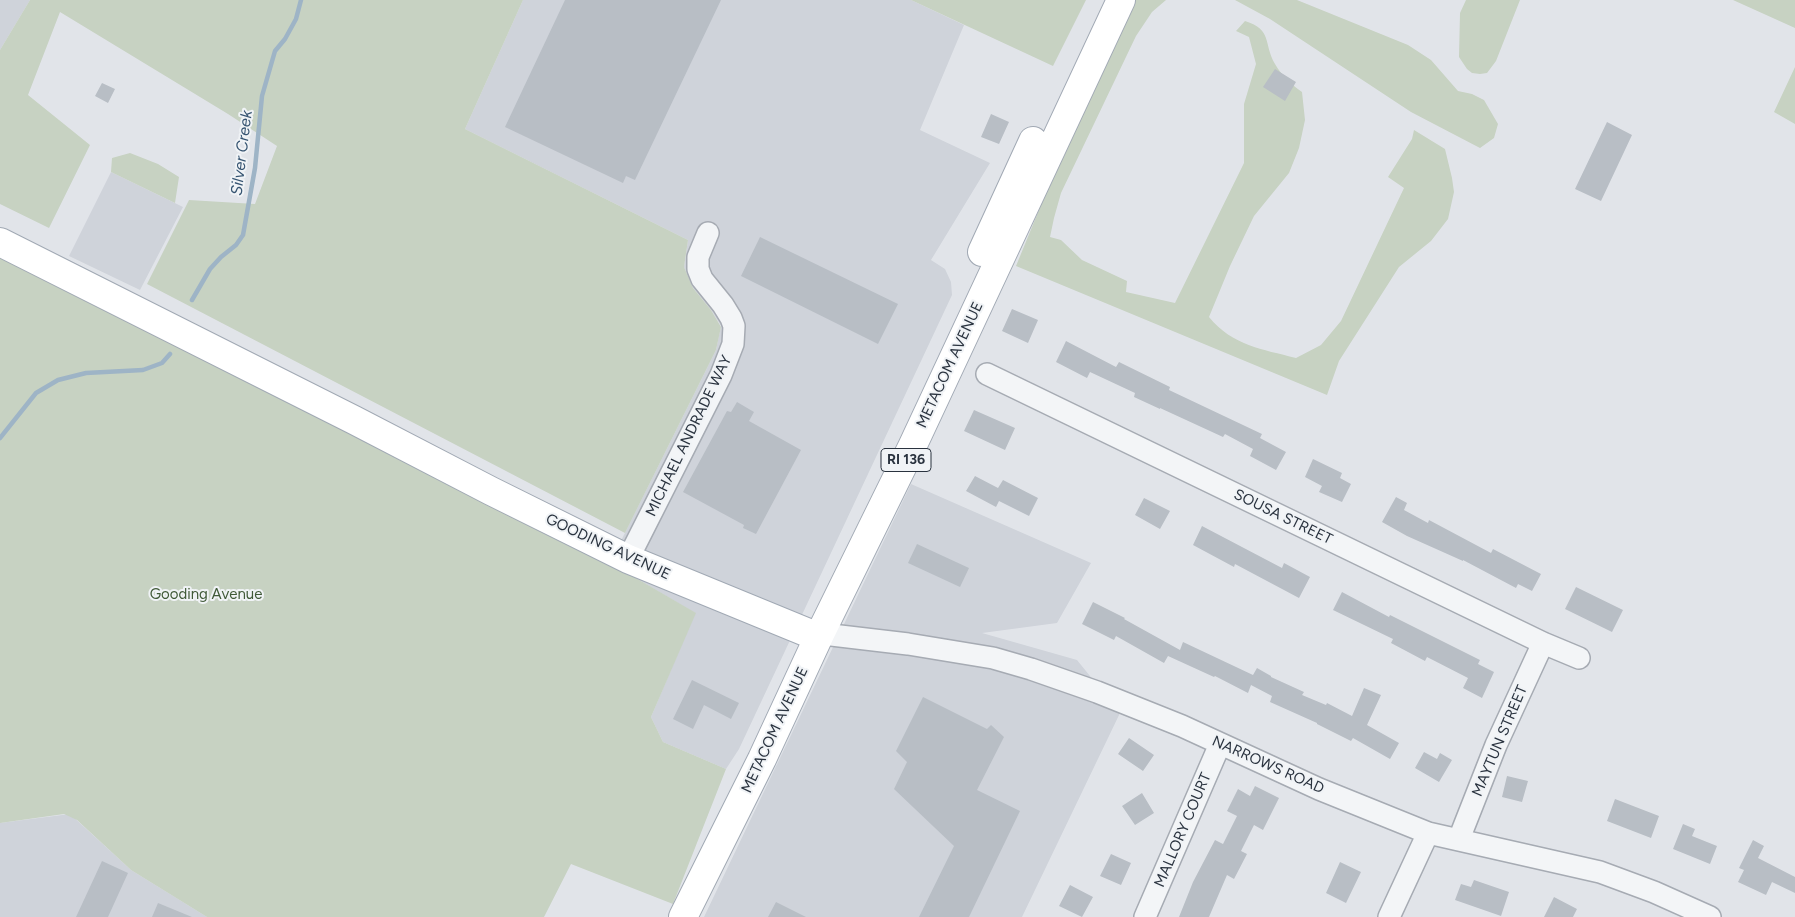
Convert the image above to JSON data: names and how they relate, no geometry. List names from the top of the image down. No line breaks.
{"streets":{"main road":["METACOM AVENUE","RI 136","GOODING AVENUE"],"street":["MICHAEL ANDRADE WAY","SOUSA STREET","MAYTUN STREET","NARROWS ROAD","MALLORY COURT"]},"crossings":[["METACOM AVENUE","GOODING AVENUE"],["METACOM AVENUE","NARROWS ROAD"],["MICHAEL ANDRADE WAY","GOODING AVENUE"],["SOUSA STREET","MAYTUN STREET"],["GOODING AVENUE","NARROWS ROAD"],["MAYTUN STREET","NARROWS ROAD"],["NARROWS ROAD","MALLORY COURT"]],"water":["Silver Creek"],"parks":["Gooding Avenue"]}
